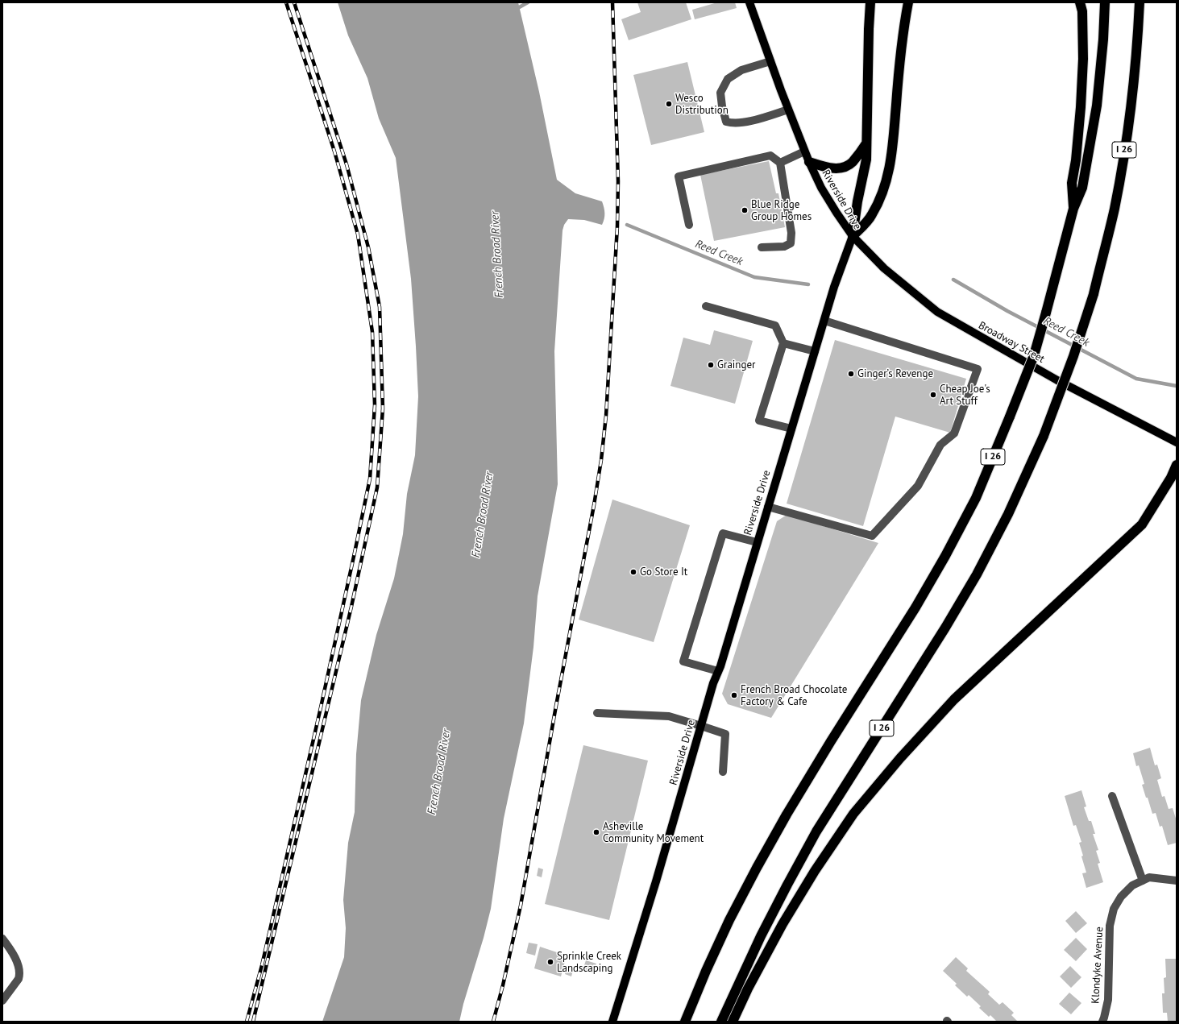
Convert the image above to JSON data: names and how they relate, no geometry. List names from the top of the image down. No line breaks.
{"streets":{"highway":["I 26"],"main road":["Riverside Drive","Broadway Street"],"street":["Klondyke Avenue"]},"crossings":[["Riverside Drive","Broadway Street"]],"water":["Reed Creek","French Broad River"],"places":["Wesco Distribution","Blue Ridge Group Homes","Grainger","Ginger’s Revenge","Cheap Joe's Art Stuff","Go Store It","French Broad Chocolate Factory & Cafe","Asheville Community Movement","Sprinkle Creek Landscaping"]}
